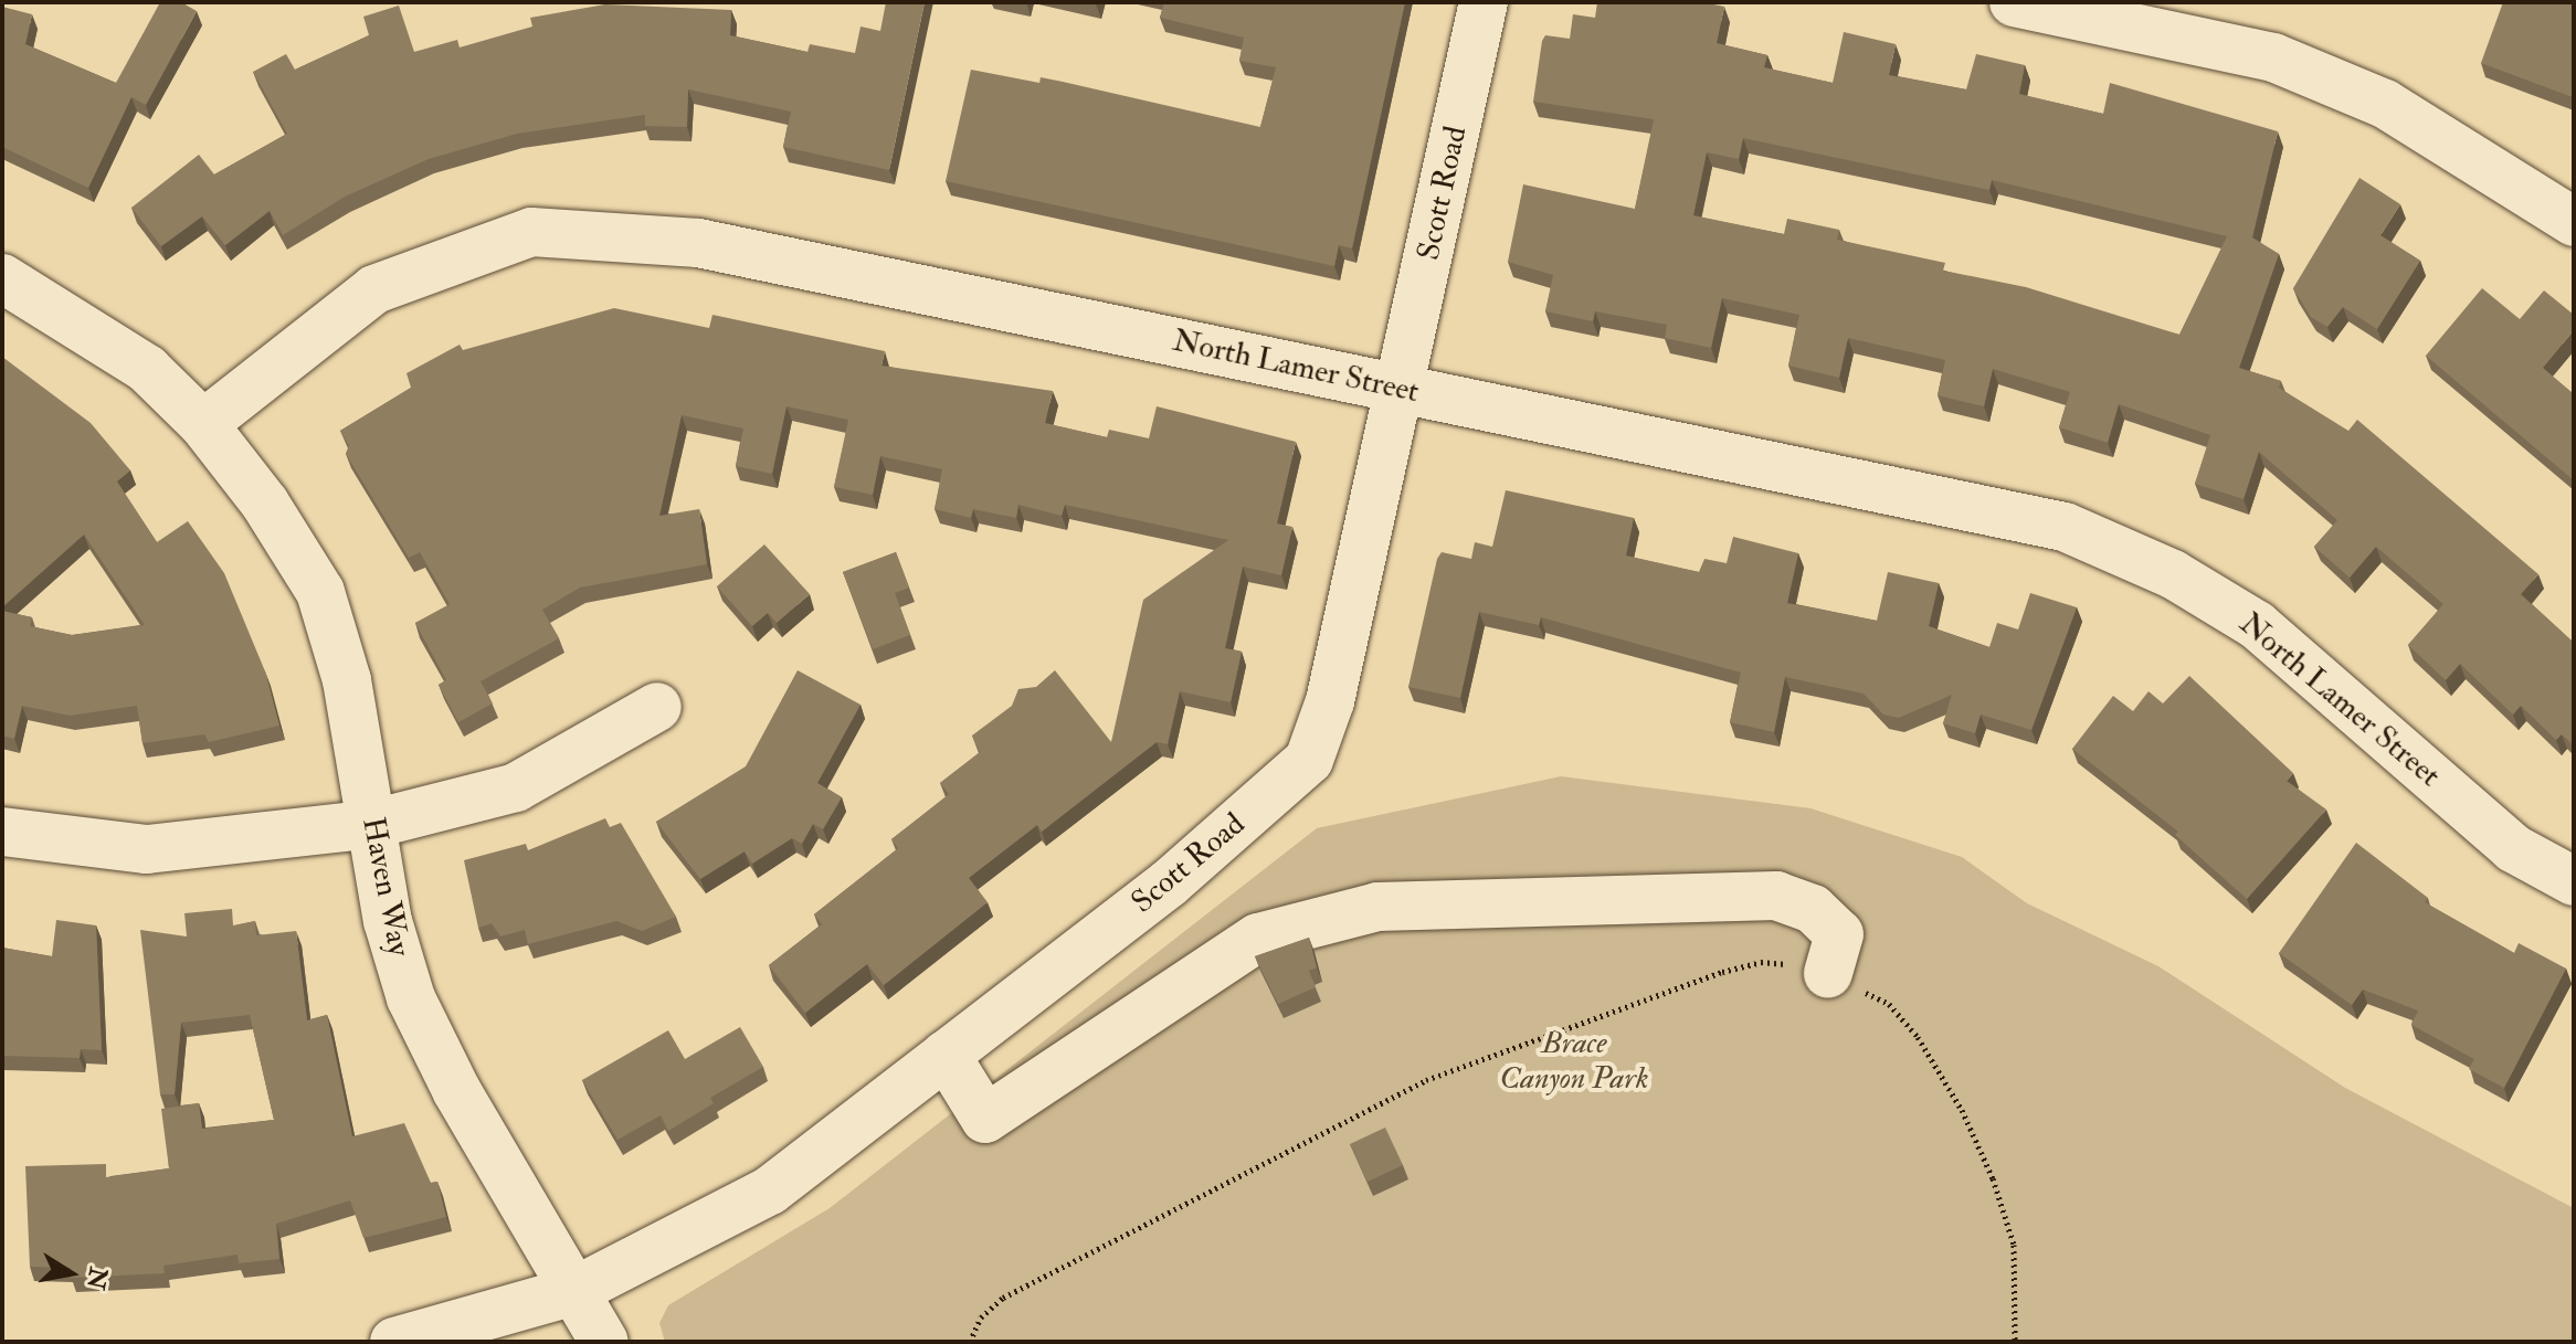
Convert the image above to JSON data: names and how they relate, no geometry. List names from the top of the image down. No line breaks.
{"streets":{"street":["Scott Road","North Lamer Street","Haven Way"]},"crossings":[["Scott Road","North Lamer Street"],["Scott Road","Haven Way"],["North Lamer Street","Haven Way"]],"parks":["Brace Canyon Park"],"north":"right"}
